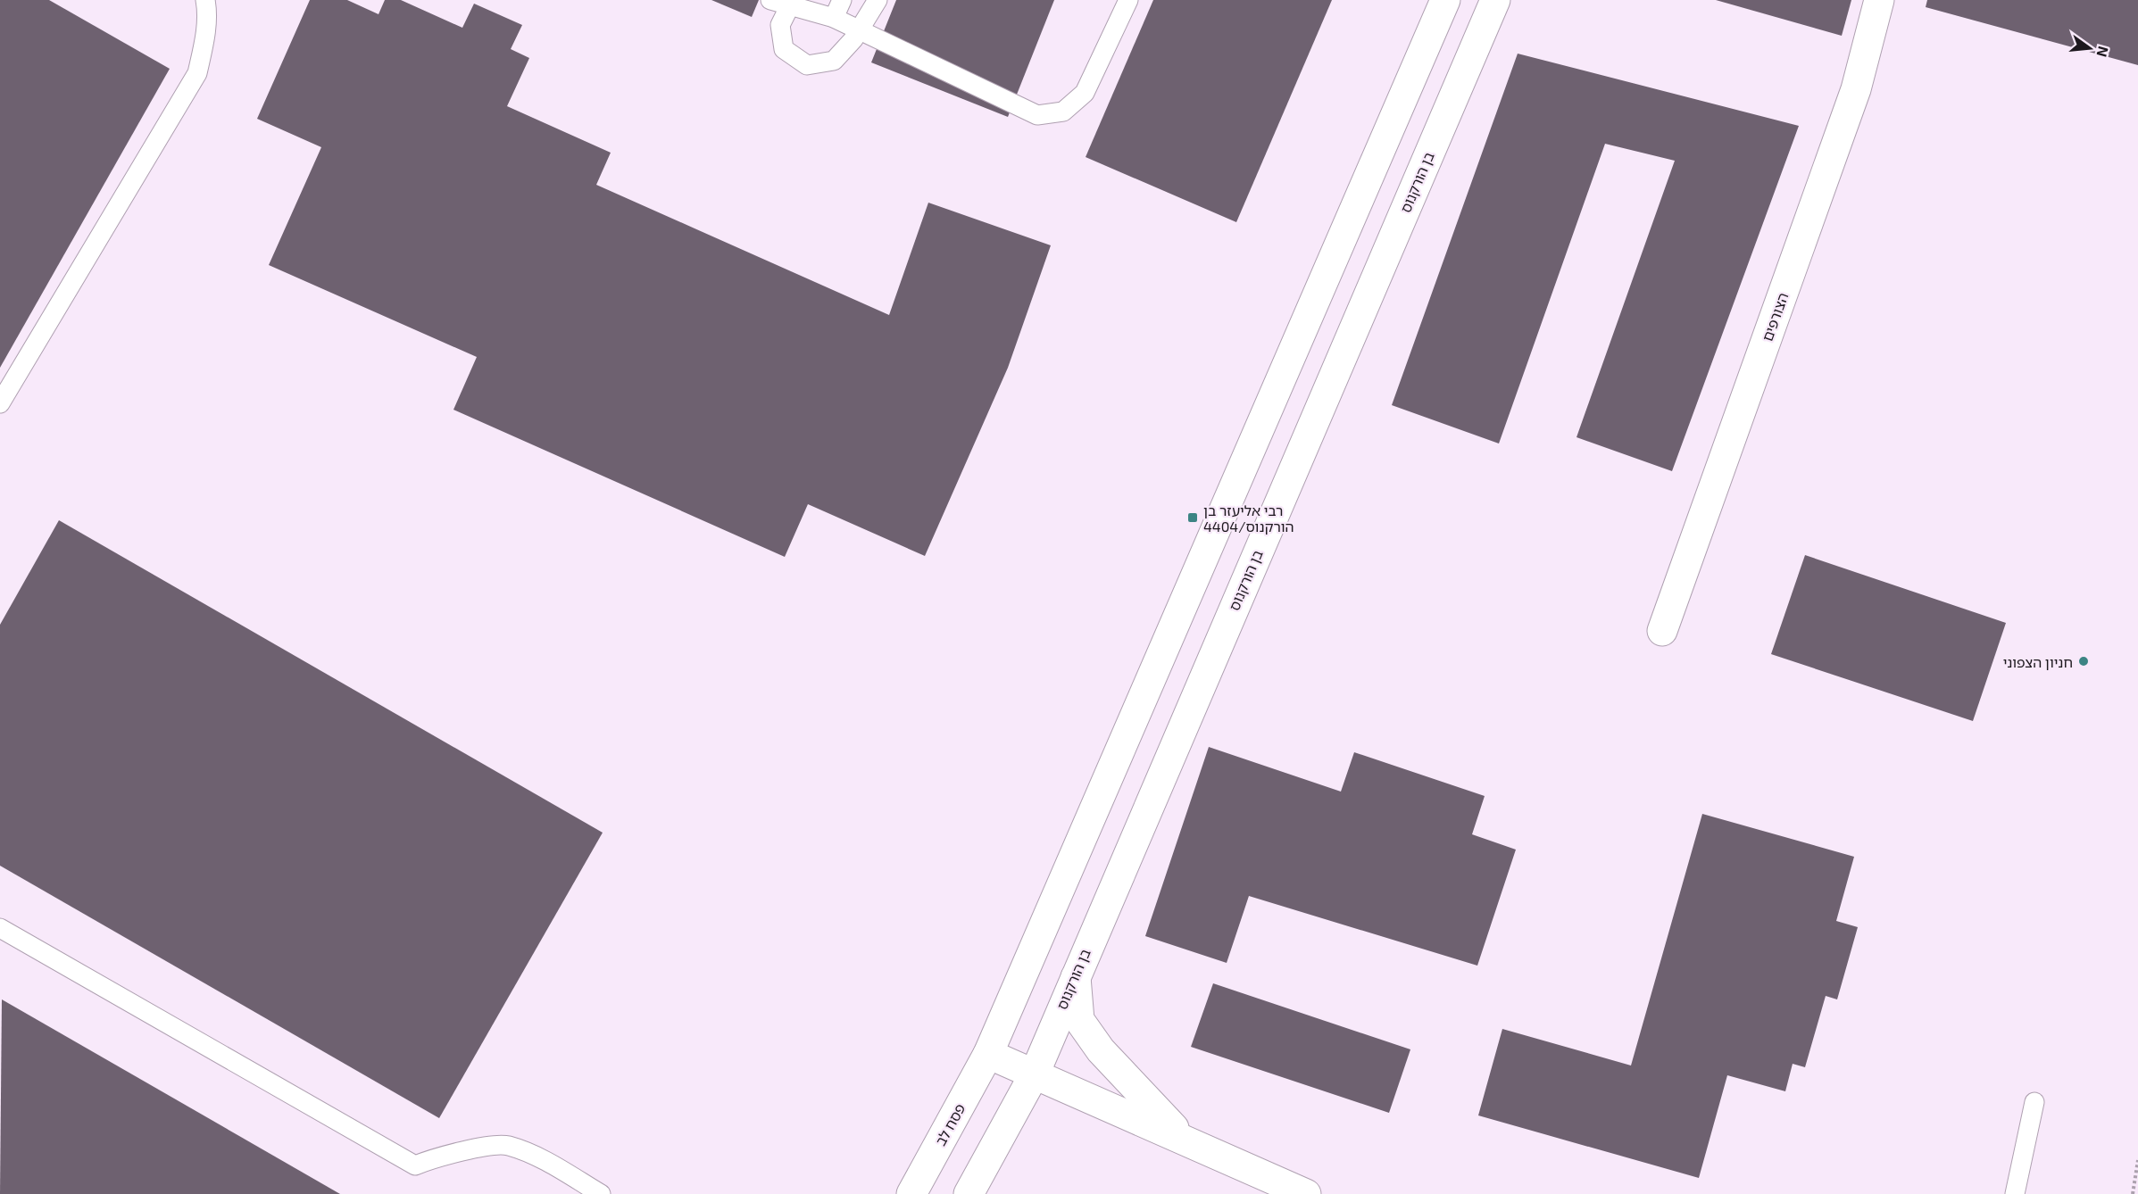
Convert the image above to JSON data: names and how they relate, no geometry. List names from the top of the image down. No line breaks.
{"streets":{"street":["בן הורקנוס","הצורפים","פסח לב"]},"places":{"transit":["רבי אליעזר בן הורקנוס/4404"],"other":["חניון הצפוני"]},"north":"right"}
